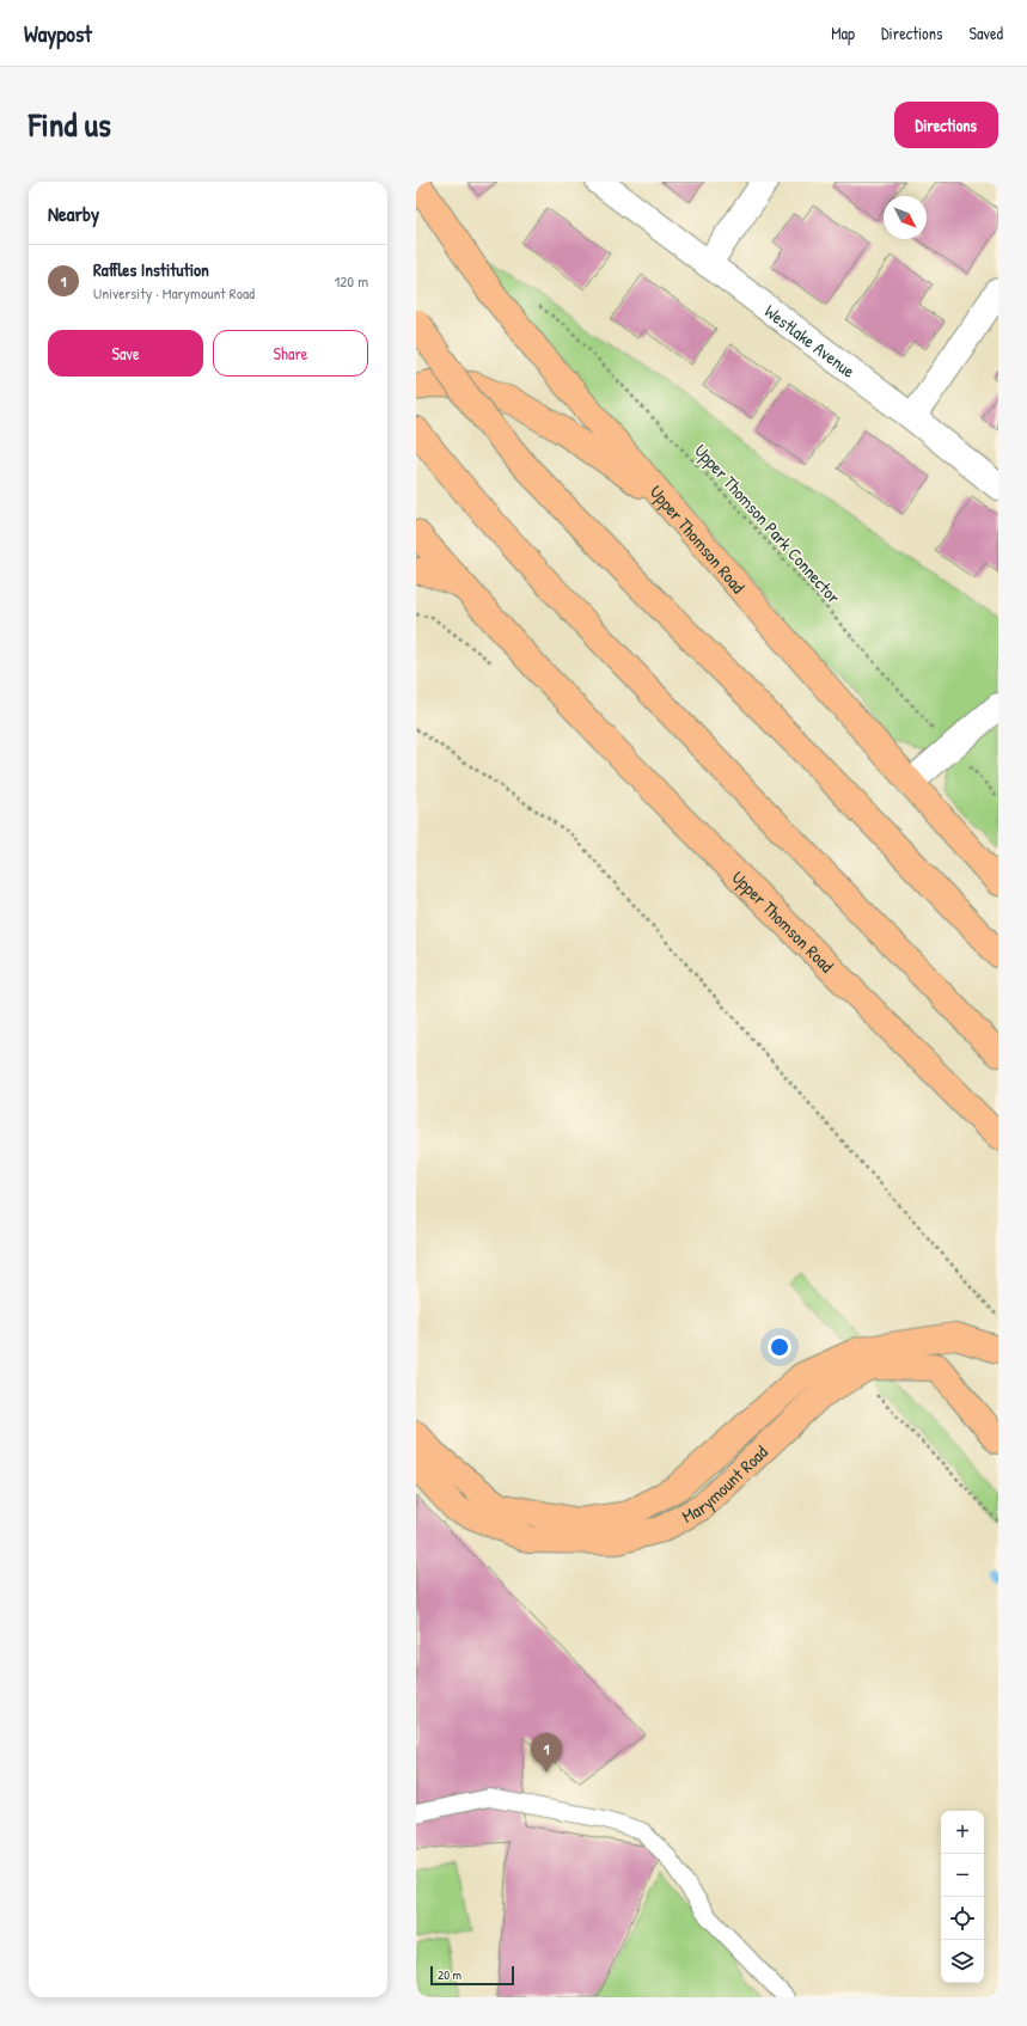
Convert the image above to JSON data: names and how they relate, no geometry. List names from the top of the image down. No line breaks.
{"streets":{"main road":["Upper Thomson Road","Marymount Road"],"street":["Westlake Avenue"],"path":["Upper Thomson Park Connector"]},"scale_bar":"20 m","north":"bottom right","page":{"header":"Waypost","nav":["Map","Directions","Saved"],"title":"Find us","buttons":["Directions",["Save","Share"]],"heading":"Nearby","list":[{"mark":"1","name":"Raffles Institution","note":"University · Marymount Road","value":"120 m"}],"pins":"1","map_buttons":["+","−"],"scale":"20 m"}}
